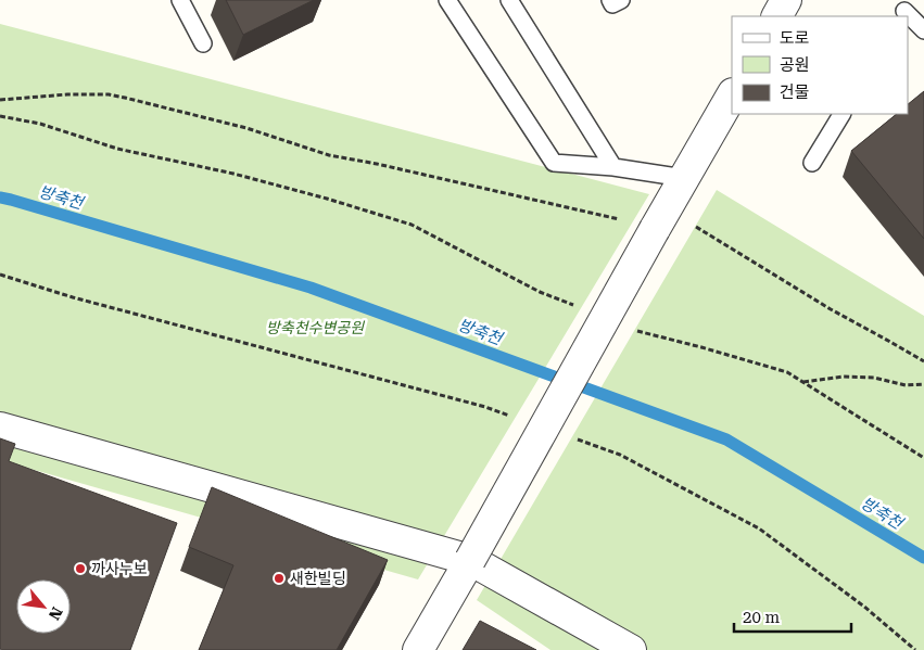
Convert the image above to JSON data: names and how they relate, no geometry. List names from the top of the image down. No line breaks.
{"water":["방축천"],"parks":["방축천수변공원"],"places":["까사누보","새한빌딩"],"legend":["도로","공원","건물"],"scale_bar":"20 m","north":"bottom right"}
